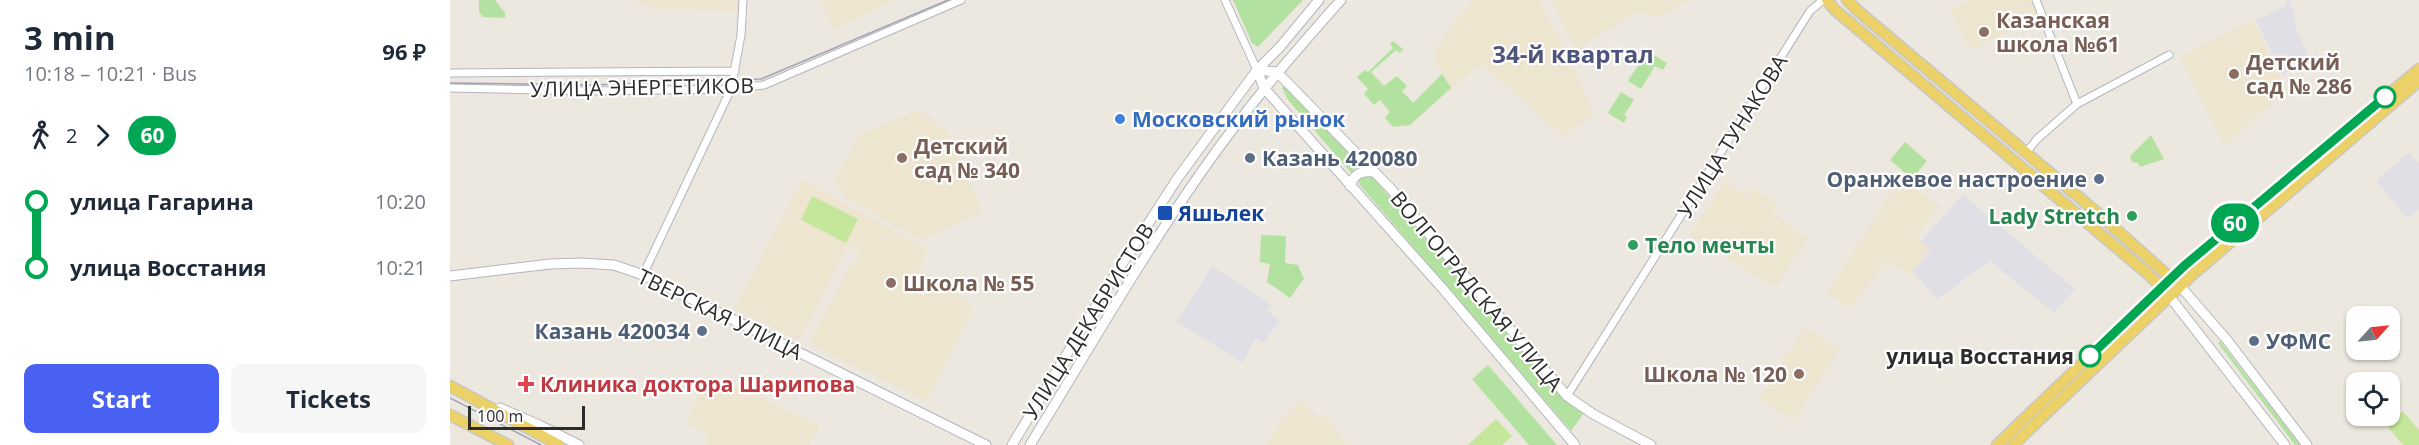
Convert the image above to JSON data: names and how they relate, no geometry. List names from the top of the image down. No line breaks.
{"streets":{"main road":["ВОЛГОГРАДСКАЯ УЛИЦА","ТВЕРСКАЯ УЛИЦА","УЛИЦА ДЕКАБРИСТОВ"],"street":["УЛИЦА ЭНЕРГЕТИКОВ","УЛИЦА ТУНАКОВА"]},"crossings":[["УЛИЦА ТУНАКОВА","ВОЛГОГРАДСКАЯ УЛИЦА"],["ВОЛГОГРАДСКАЯ УЛИЦА","УЛИЦА ДЕКАБРИСТОВ"]],"districts":["34-й квартал"],"places":{"other":["Казанская школа №61","Детский сад № 286","Московский рынок","Детский сад № 340","Казань 420080","Оранжевое настроение","Lady Stretch","Тело мечты","Школа № 55","Казань 420034","УФМС","улица Восстания","Школа № 120"],"transit":["Яшьлек"],"health":["Клиника доктора Шарипова"]},"lines":["bus line 60"],"scale_bar":"100 m","north":"top right","page":{"heading":["3 min","10:18 – 10:21 · Bus","96 ₽"],"on_map":"60","legs":["2","60"],"list":[{"name":"улица Гагарина","value":"10:20"},{"name":"улица Восстания","value":"10:21"}],"buttons":["Start","Tickets"],"scale":"100 m"}}
